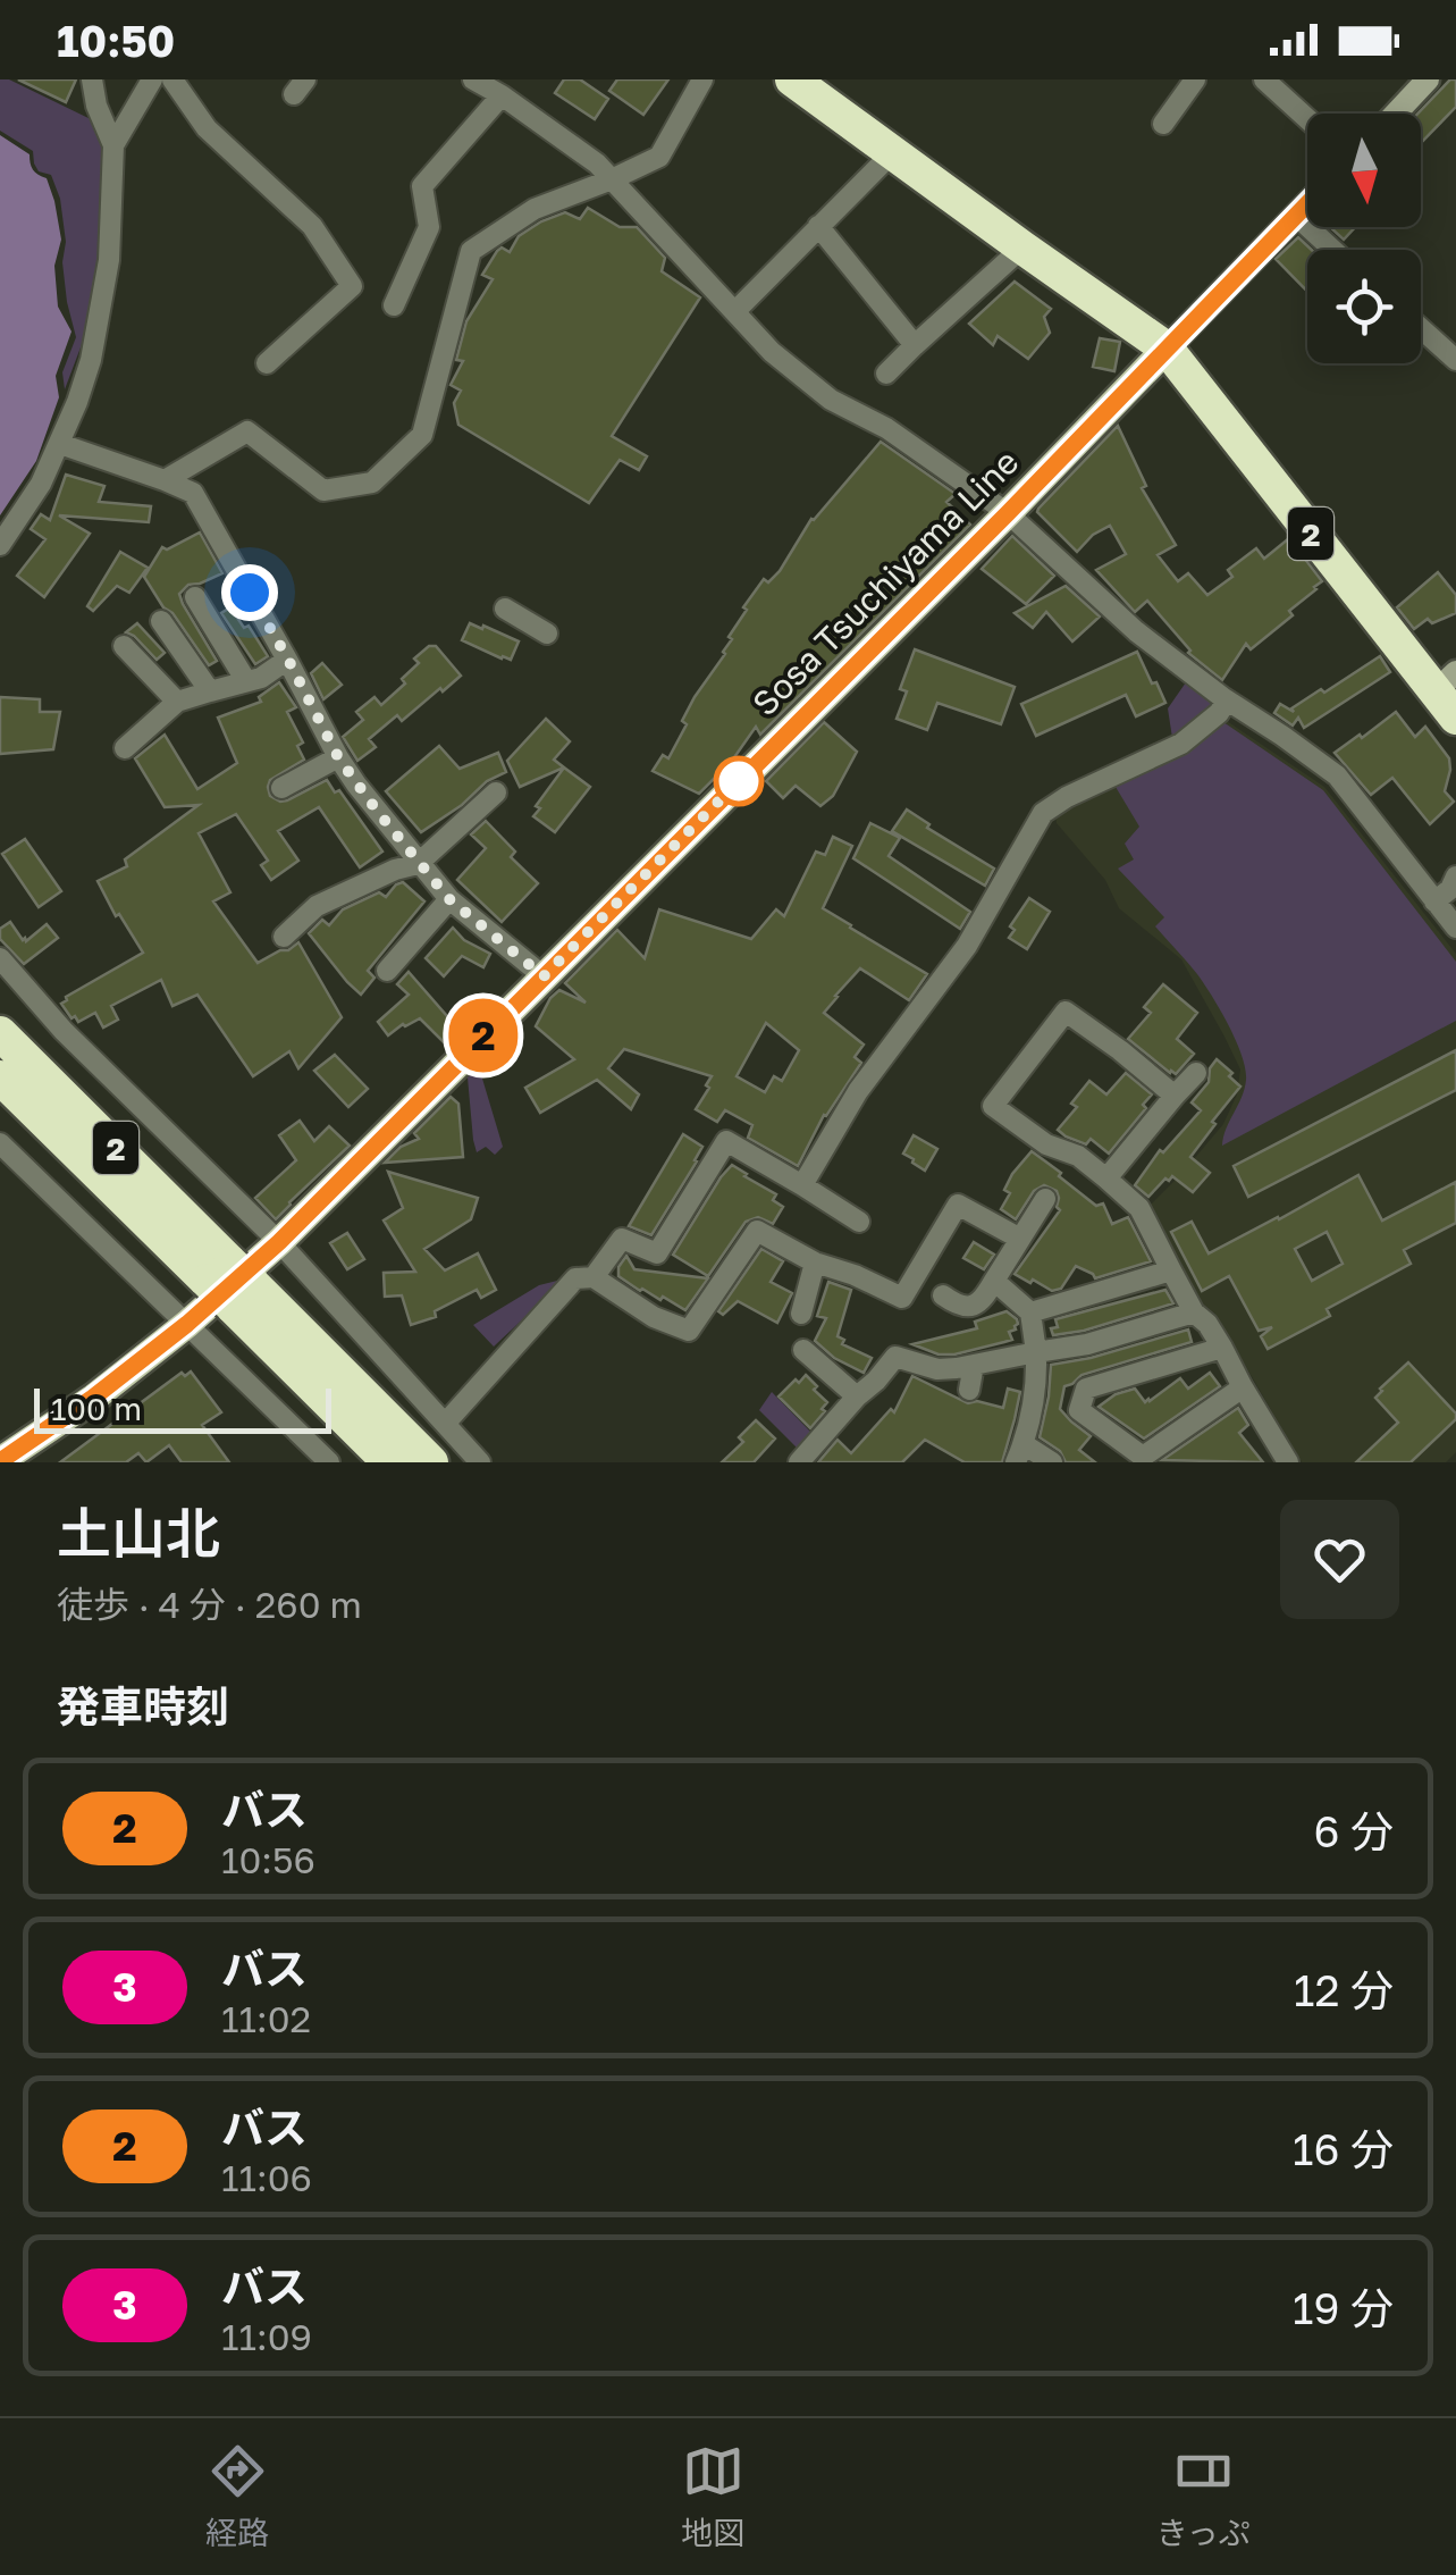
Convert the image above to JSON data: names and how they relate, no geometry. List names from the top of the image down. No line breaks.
{"streets":{"highway":["2"],"main road":["Sosa Tsuchiyama Line"]},"crossings":[["2","Sosa Tsuchiyama Line"]],"lines":["bus line 2"],"scale_bar":"100 m","north":"bottom","page":{"status":"10:50","on_map":"2","scale":"100 m","heading":[["土山北","徒歩 · 4 分 · 260 m"],"発車時刻"],"list":[{"mark":"2","name":"バス","note":"10:56","value":"6 分"},{"mark":"3","name":"バス","note":"11:02","value":"12 分"},{"mark":"2","name":"バス","note":"11:06","value":"16 分"},{"mark":"3","name":"バス","note":"11:09","value":"19 分"}],"tabs":["経路","地図","きっぷ"]}}
